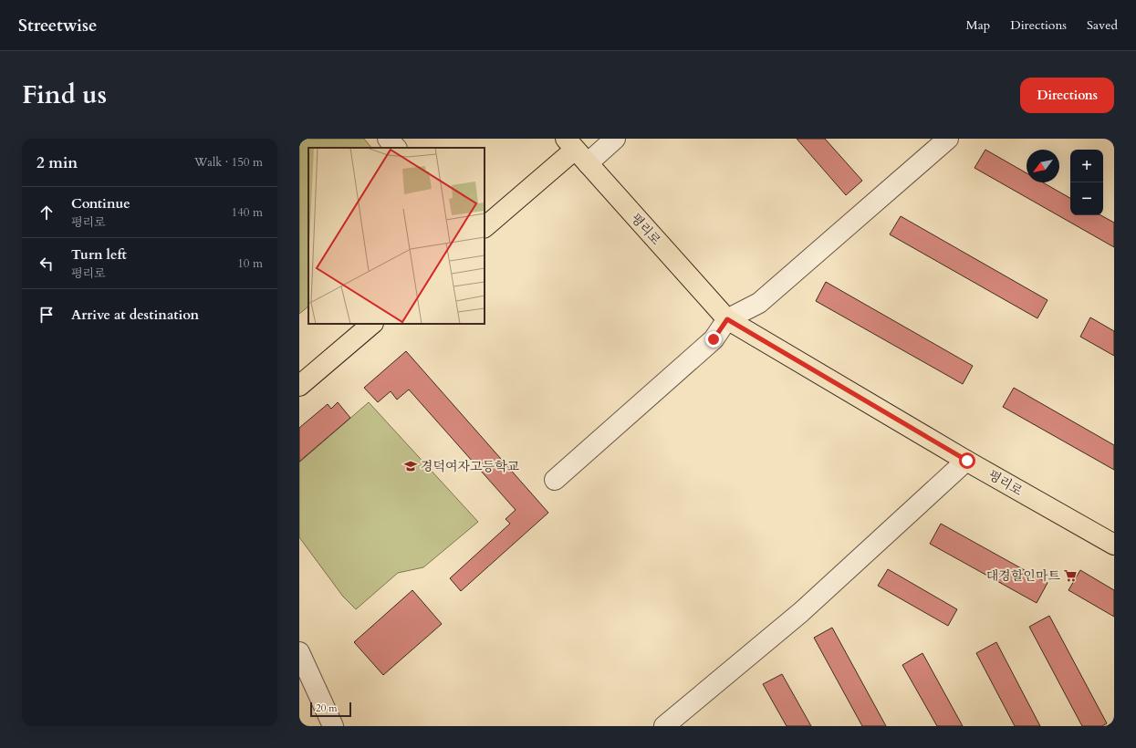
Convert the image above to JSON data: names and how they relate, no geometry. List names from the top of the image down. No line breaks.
{"streets":{"main road":["평리로"]},"places":{"school or university":["경덕여자고등학교"],"supermarket":["대경할인마트"]},"scale_bar":"20 m","north":"bottom left","page":{"header":"Streetwise","nav":["Map","Directions","Saved"],"title":"Find us","buttons":"Directions","heading":["2 min","Walk · 150 m"],"map_buttons":["+","−"],"list":[["Continue","평리로","140 m"],["Turn left","평리로","10 m"],"Arrive at destination"],"scale":"20 m"}}
